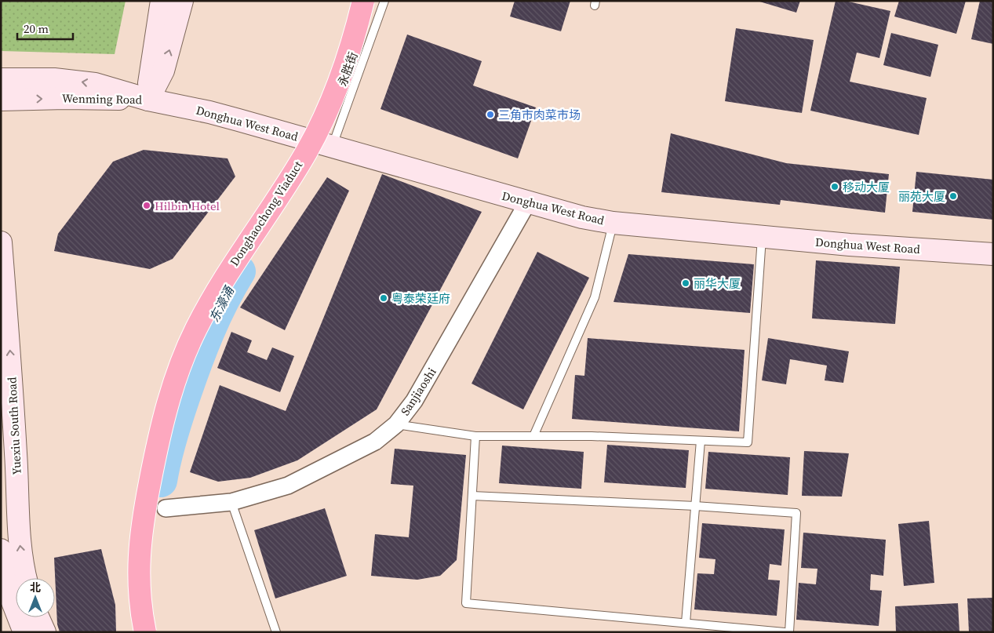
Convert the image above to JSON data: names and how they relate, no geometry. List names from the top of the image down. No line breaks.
{"streets":{"highway":["Donghaochong Viaduct"],"main road":["Wenming Road","Donghua West Road","Yuexiu South Road"],"street":["Sanjiaoshi"],"lane":["永胜街"]},"crossings":[["永胜街","Donghua West Road"],["Wenming Road","Donghua West Road"],["Donghua West Road","Sanjiaoshi"]],"one_way":["Yuexiu South Road"],"water":["东濠涌"],"places":["三角市肉菜市场","移动大厦","丽苑大厦","Hilbin Hotel","丽华大厦","粤泰荣廷府"],"scale_bar":"20 m","north":"top"}
